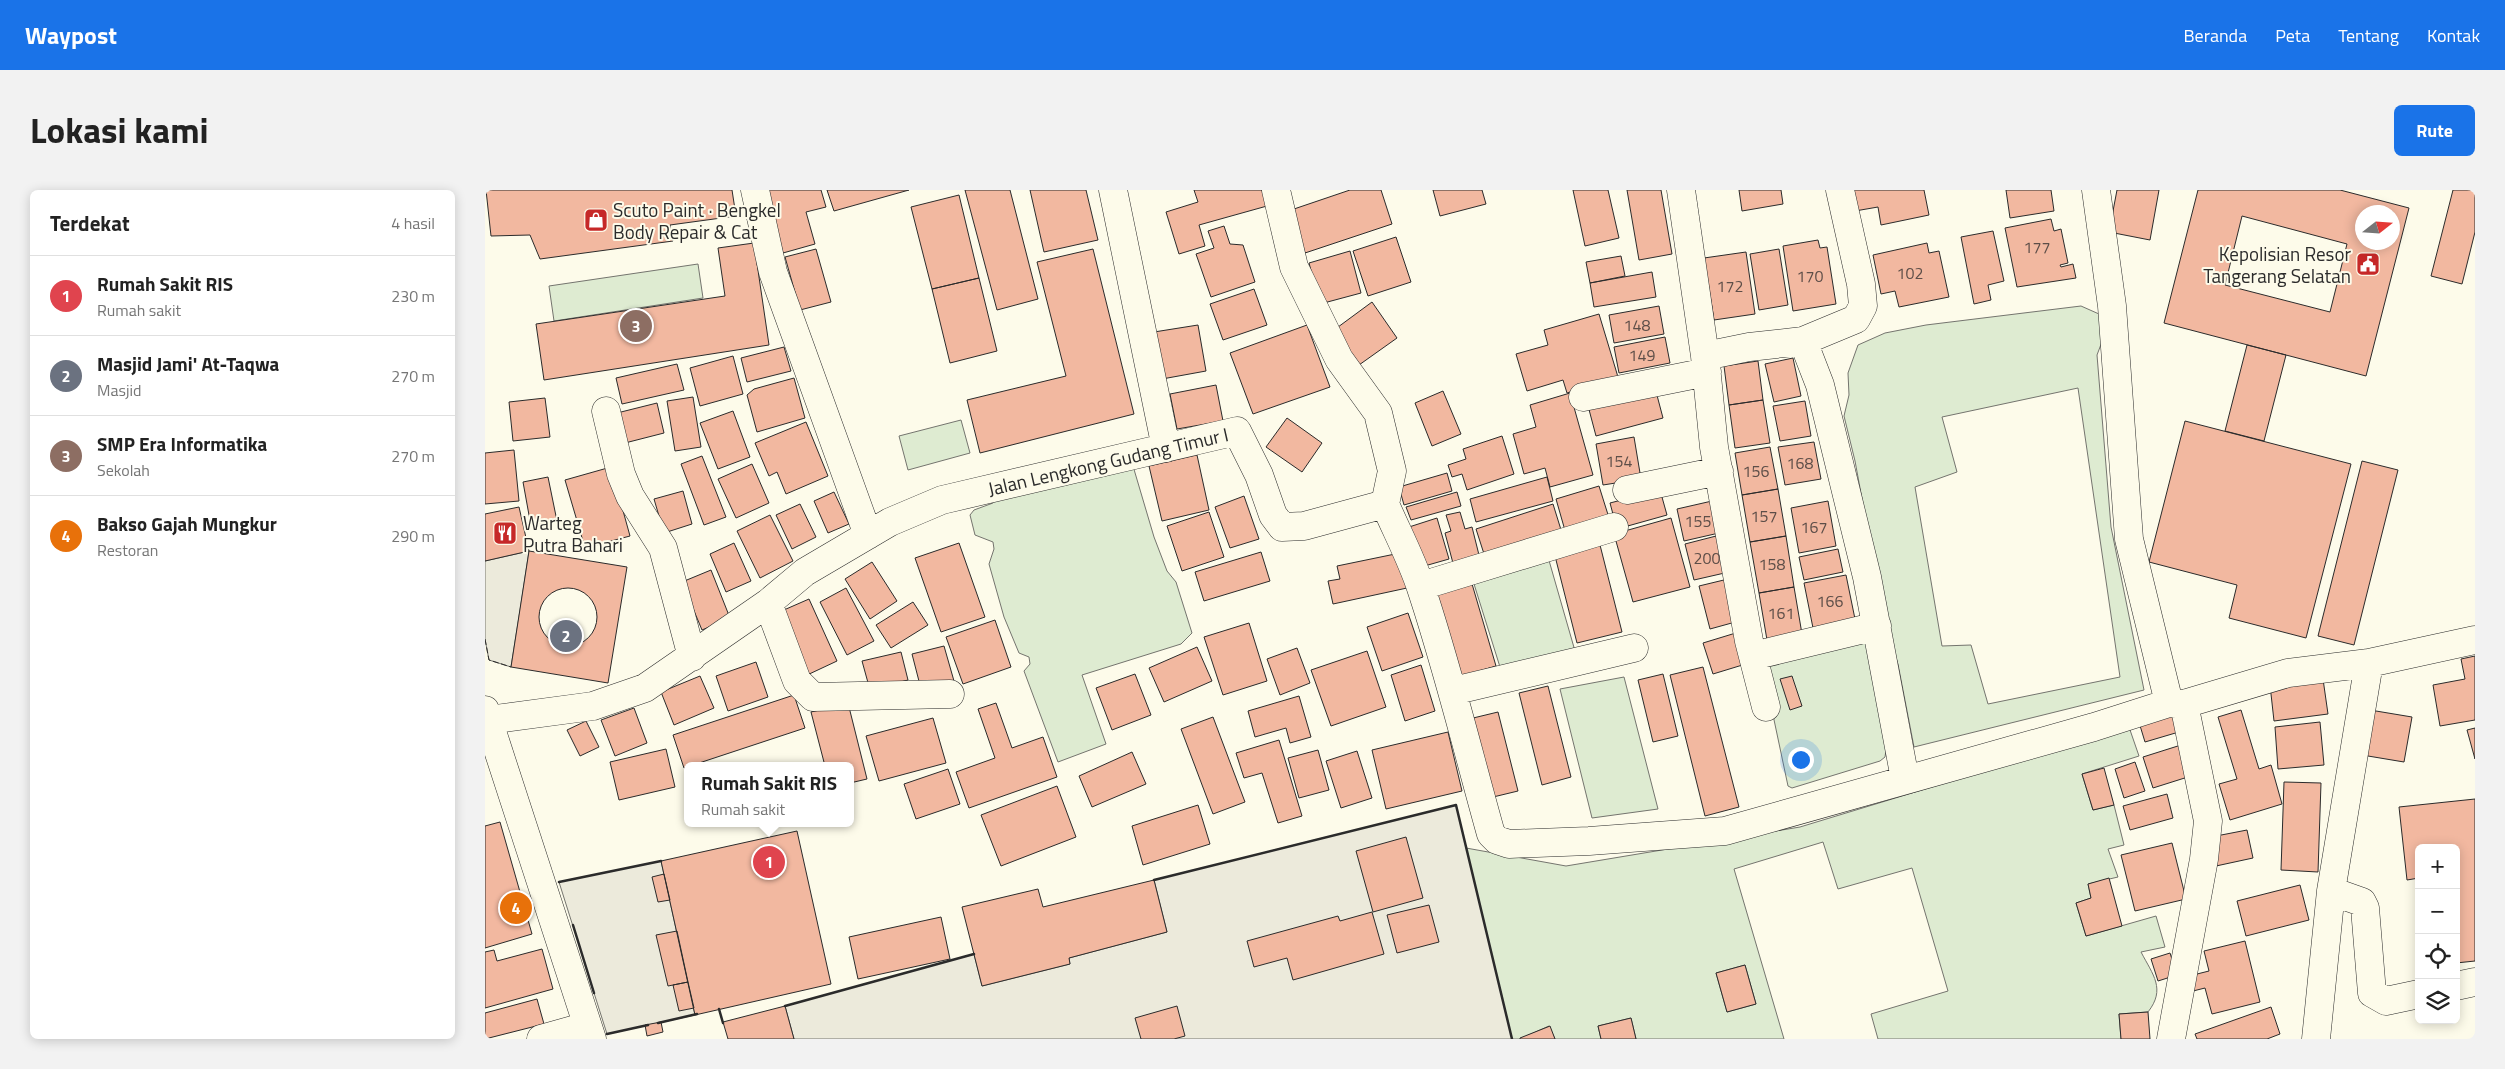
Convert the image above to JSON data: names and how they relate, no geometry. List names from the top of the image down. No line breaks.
{"streets":{"street":["Jalan Lengkong Gudang Timur I"]},"places":{"shop":["Scuto Paint · Bengkel Body Repair & Cat"],"public building":["Kepolisian Resor Tangerang Selatan"],"restaurant":["Warteg Putra Bahari"]},"house_numbers":["177","102","170","172","148","149","154","168","156","157","155","167","200","158","166","161"],"north":"right","page":{"header":"Waypost","nav":["Beranda","Peta","Tentang","Kontak"],"title":"Lokasi kami","buttons":"Rute","heading":["Terdekat","4 hasil"],"list":[{"mark":"1","name":"Rumah Sakit RIS","note":"Rumah sakit","value":"230 m"},{"mark":"2","name":"Masjid Jami' At-Taqwa","note":"Masjid","value":"270 m"},{"mark":"3","name":"SMP Era Informatika","note":"Sekolah","value":"270 m"},{"mark":"4","name":"Bakso Gajah Mungkur","note":"Restoran","value":"290 m"}],"pins":["3","2","1","4"],"popup":["Rumah Sakit RIS","Rumah sakit"],"map_buttons":["+","−"]}}
